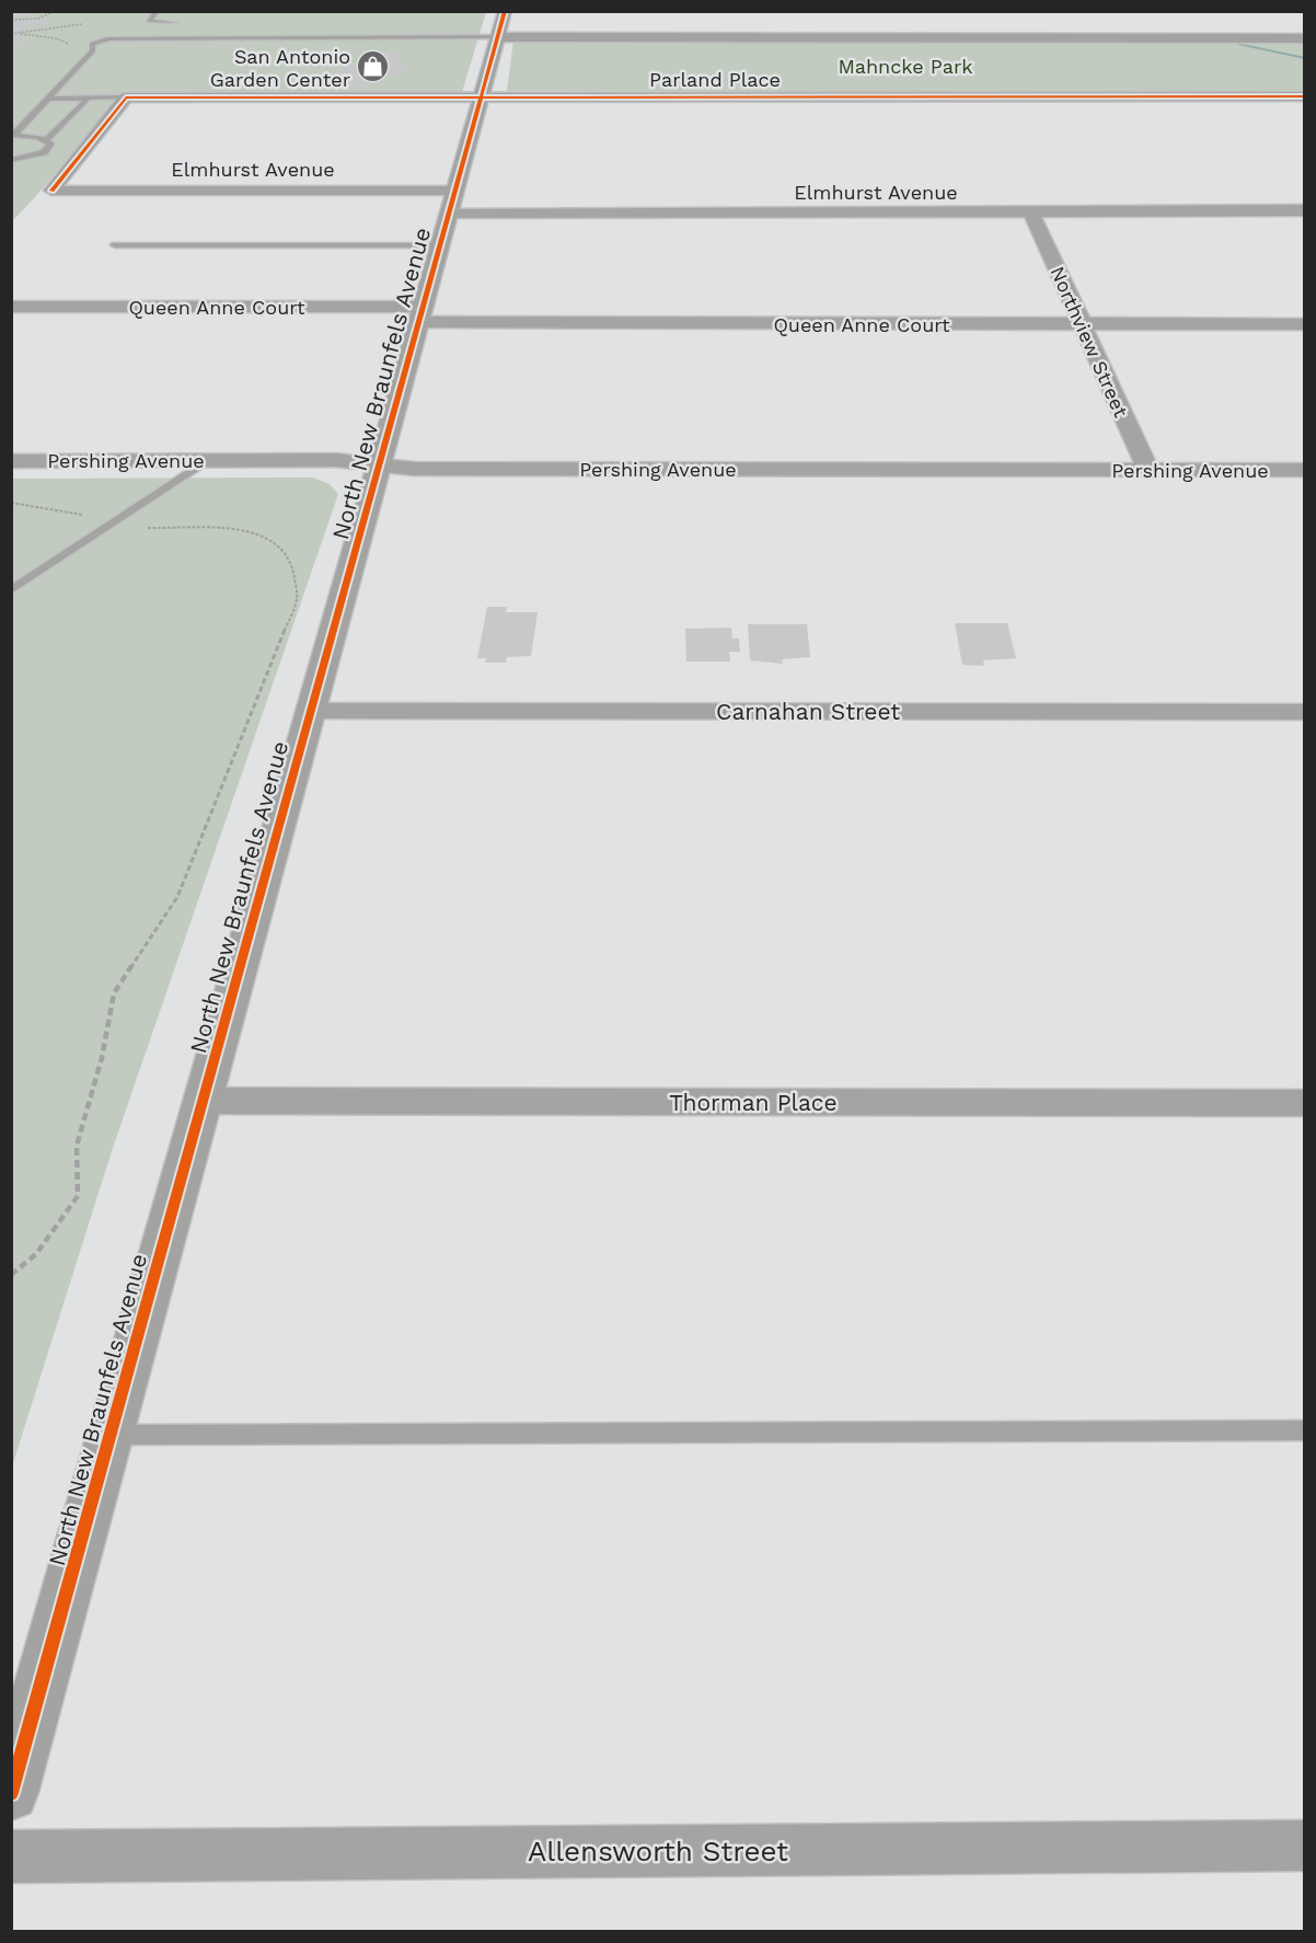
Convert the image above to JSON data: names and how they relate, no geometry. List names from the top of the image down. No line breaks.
{"streets":{"street":["Parland Place","Elmhurst Avenue","Queen Anne Court","Northview Street","North New Braunfels Avenue","Pershing Avenue","Carnahan Street","Thorman Place","Allensworth Street"]},"crossings":[["Parland Place","Elmhurst Avenue"],["Parland Place","North New Braunfels Avenue"],["Elmhurst Avenue","Northview Street"],["Elmhurst Avenue","North New Braunfels Avenue"],["Queen Anne Court","Northview Street"],["Queen Anne Court","North New Braunfels Avenue"],["Northview Street","Pershing Avenue"],["North New Braunfels Avenue","Pershing Avenue"],["North New Braunfels Avenue","Carnahan Street"],["North New Braunfels Avenue","Thorman Place"]],"parks":["Mahncke Park"],"places":{"shop":["San Antonio Garden Center"]}}
